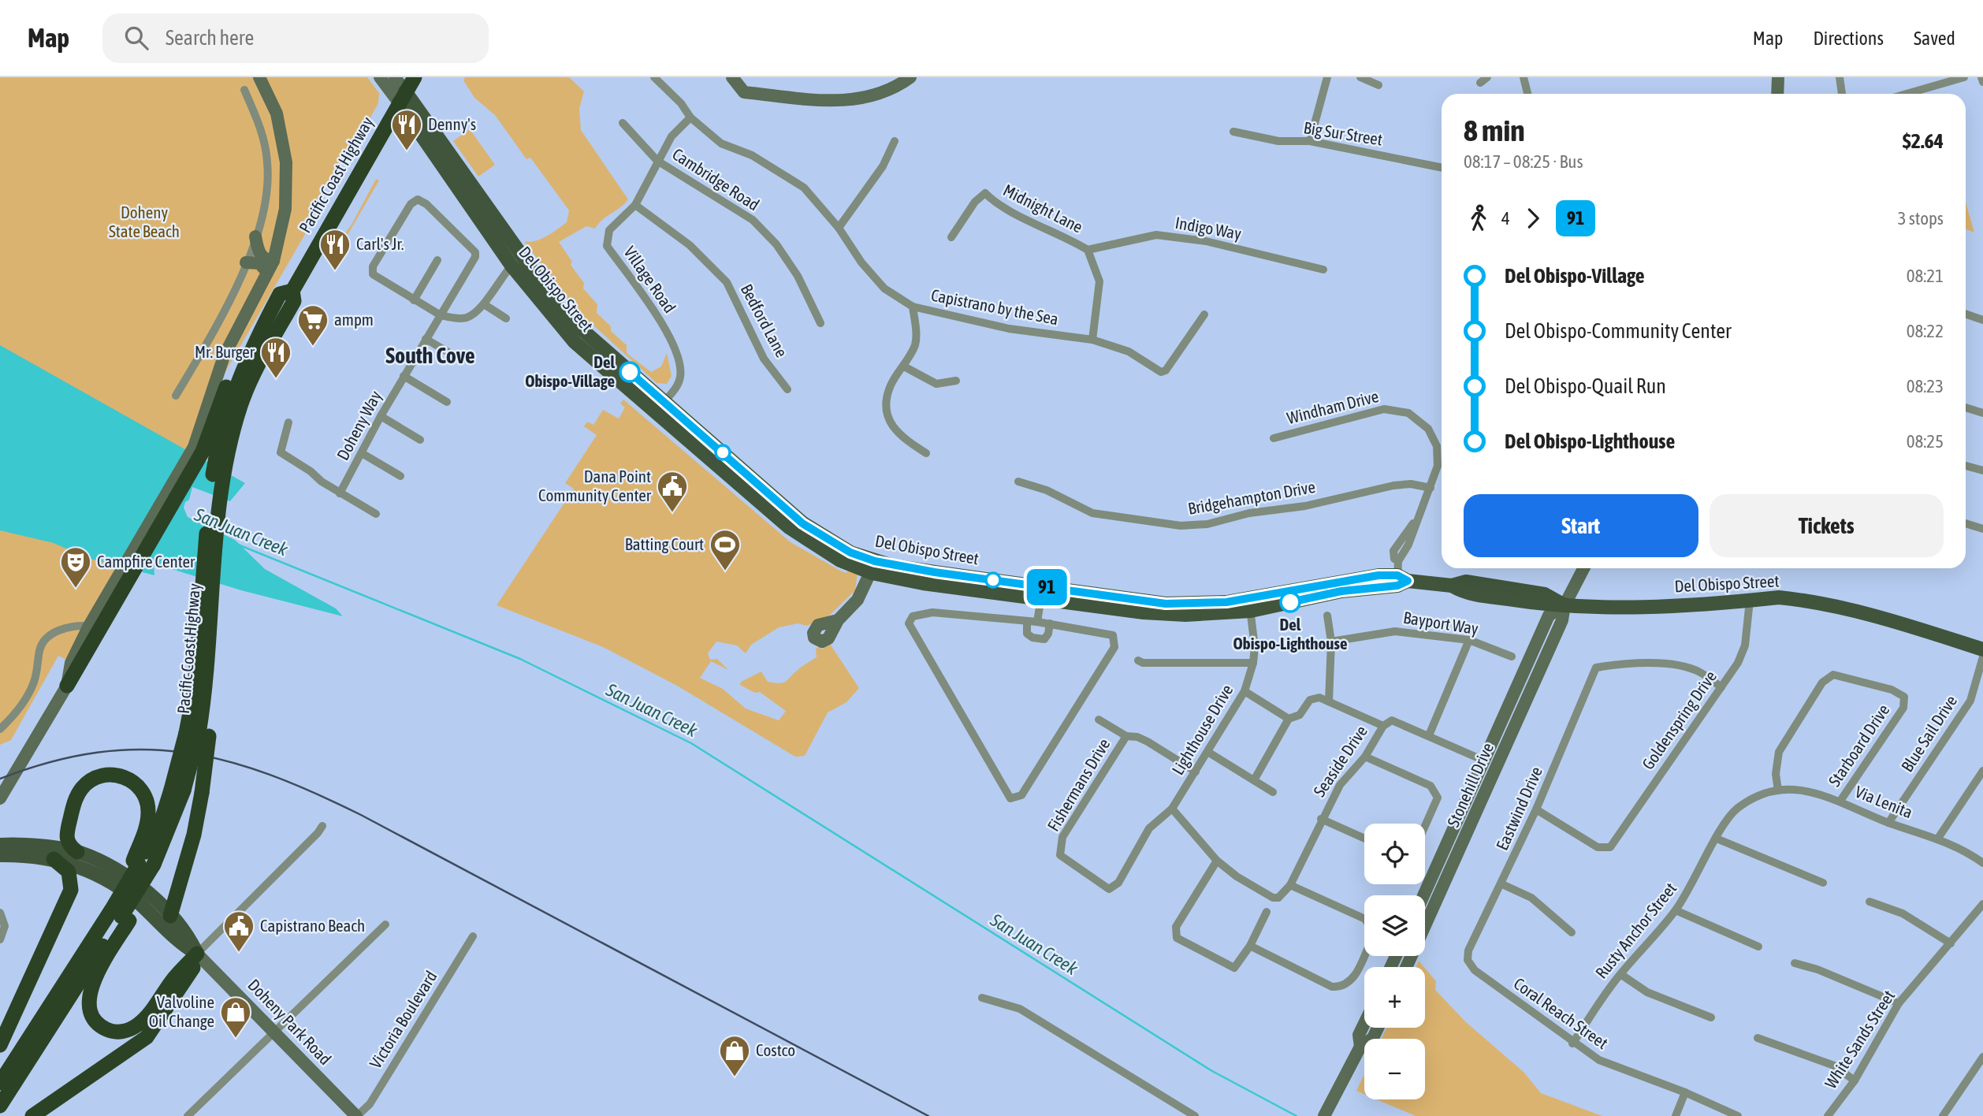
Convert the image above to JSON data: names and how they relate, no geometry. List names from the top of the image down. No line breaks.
{"streets":{"highway":["Pacific Coast Highway"],"main road":["Del Obispo Street","Stonehill Drive","Doheny Park Road"],"street":["Big Sur Street","Cambridge Road","Midnight Lane","Indigo Way","Village Road","Capistrano by the Sea","Bedford Lane","Windham Drive","Doheny Way","Bridgehampton Drive","Bayport Way","Goldenspring Drive","Lighthouse Drive","Blue Sail Drive","Starboard Drive","Seaside Drive","Fishermans Drive","Via Lenita","Eastwind Drive","Rusty Anchor Street","Coral Reach Street","Victoria Boulevard","White Sands Street"]},"crossings":[["Pacific Coast Highway","Del Obispo Street"],["Cambridge Road","Village Road"],["Midnight Lane","Indigo Way"],["Village Road","Del Obispo Street"],["Village Road","Capistrano by the Sea"],["Village Road","Bedford Lane"],["Del Obispo Street","Windham Drive"],["Del Obispo Street","Doheny Way"],["Del Obispo Street","Goldenspring Drive"],["Del Obispo Street","Lighthouse Drive"],["Del Obispo Street","Stonehill Drive"],["Windham Drive","Bridgehampton Drive"],["Goldenspring Drive","Eastwind Drive"],["Lighthouse Drive","Fishermans Drive"],["Blue Sail Drive","Via Lenita"],["Starboard Drive","Via Lenita"],["Seaside Drive","Stonehill Drive"],["Via Lenita","Rusty Anchor Street"],["Eastwind Drive","Coral Reach Street"],["Rusty Anchor Street","Coral Reach Street"],["Victoria Boulevard","Doheny Park Road"]],"districts":["South Cove"],"water":["San Juan Creek"],"parks":["Doheny State Beach"],"places":{"restaurant":["Denny's","Carl's Jr.","Mr. Burger"],"supermarket":["ampm"],"other":["Del Obispo-Village","Del Obispo-Lighthouse"],"public building":["Dana Point Community Center","Capistrano Beach"],"sports":["Batting Court"],"theatre":["Campfire Center"],"shop":["Valvoline Oil Change","Costco"]},"lines":["bus line 91"],"page":{"header":"Map","search":"Search here","nav":["Map","Directions","Saved"],"on_map":"91","heading":["8 min","08:17 – 08:25 · Bus","$2.64"],"legs":["4","91","3 stops"],"list":[{"name":"Del Obispo-Village","value":"08:21"},{"name":"Del Obispo-Community Center","value":"08:22"},{"name":"Del Obispo-Quail Run","value":"08:23"},{"name":"Del Obispo-Lighthouse","value":"08:25"}],"buttons":["Start","Tickets"],"map_buttons":["+","−"]}}
